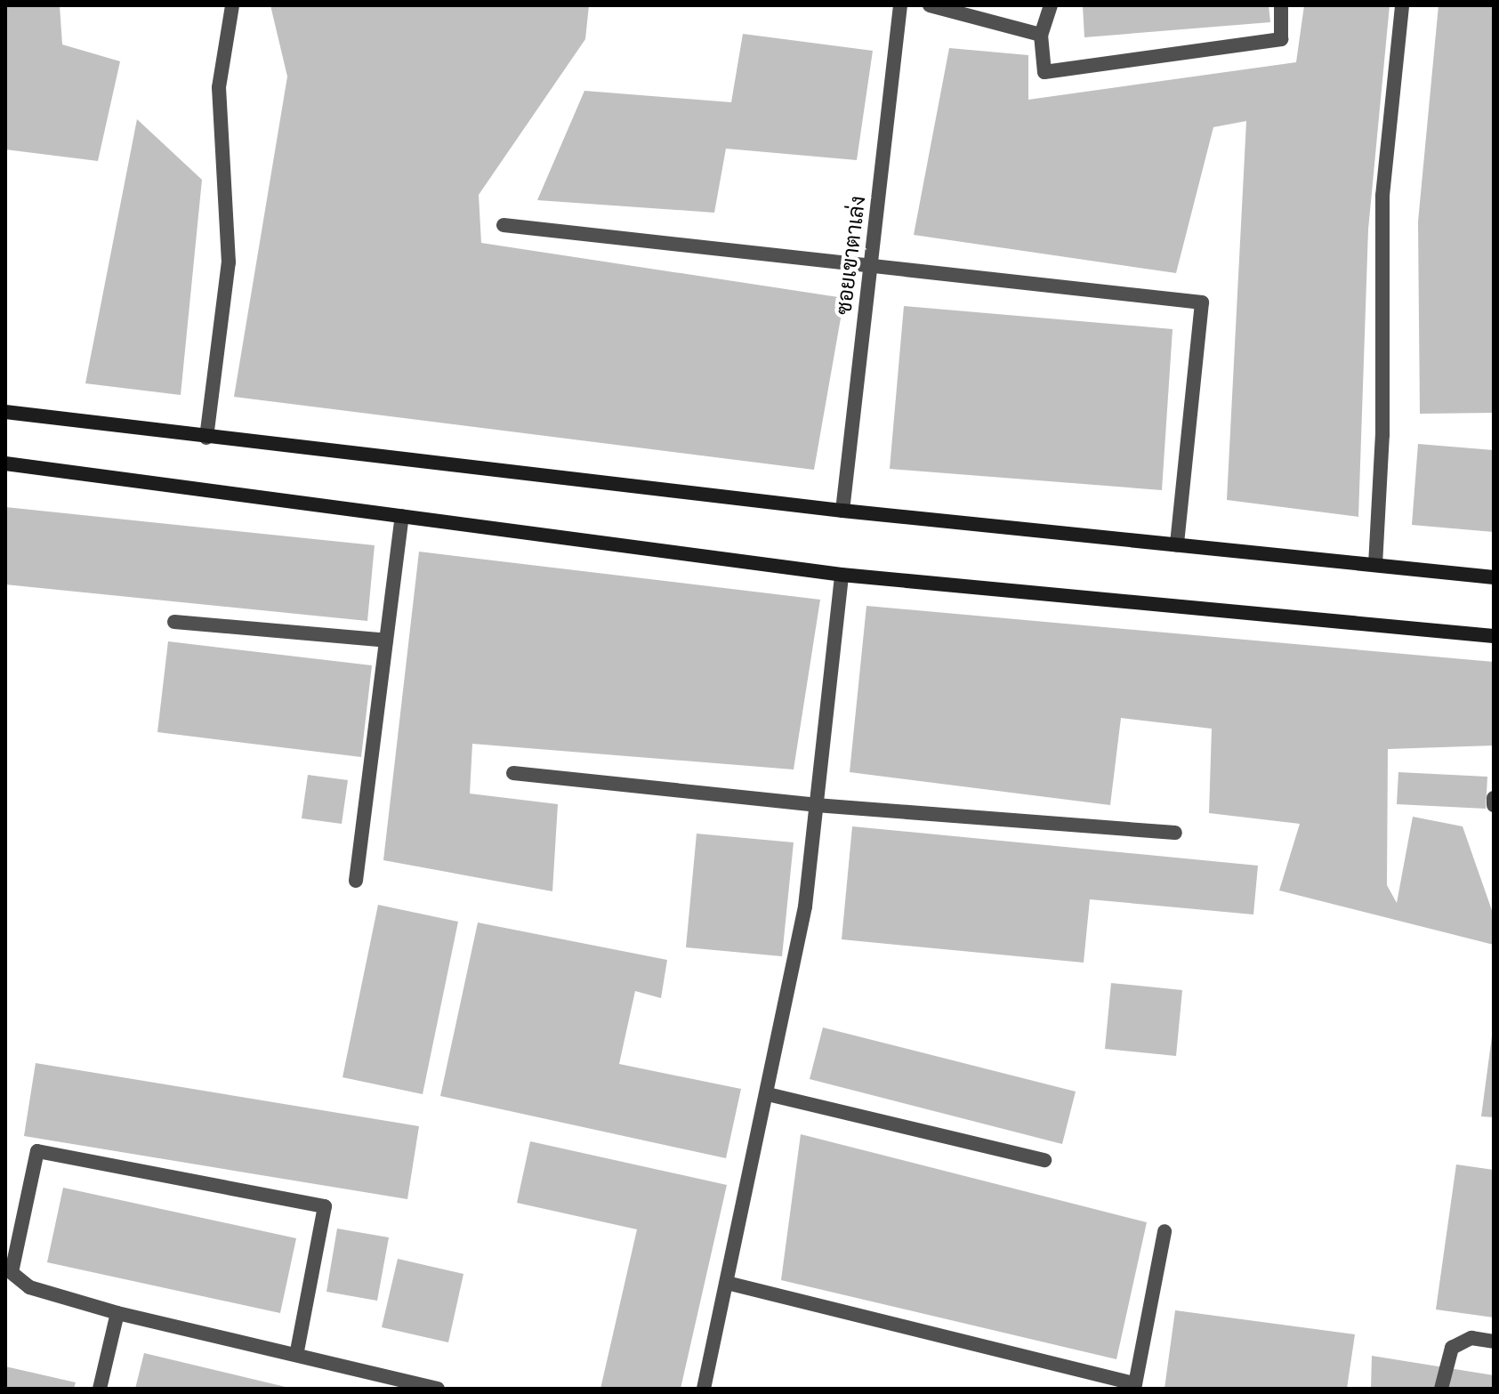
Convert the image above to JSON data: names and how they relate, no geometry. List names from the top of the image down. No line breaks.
{"streets":{"street":["ซอยเขาตาเล่ง"]}}
